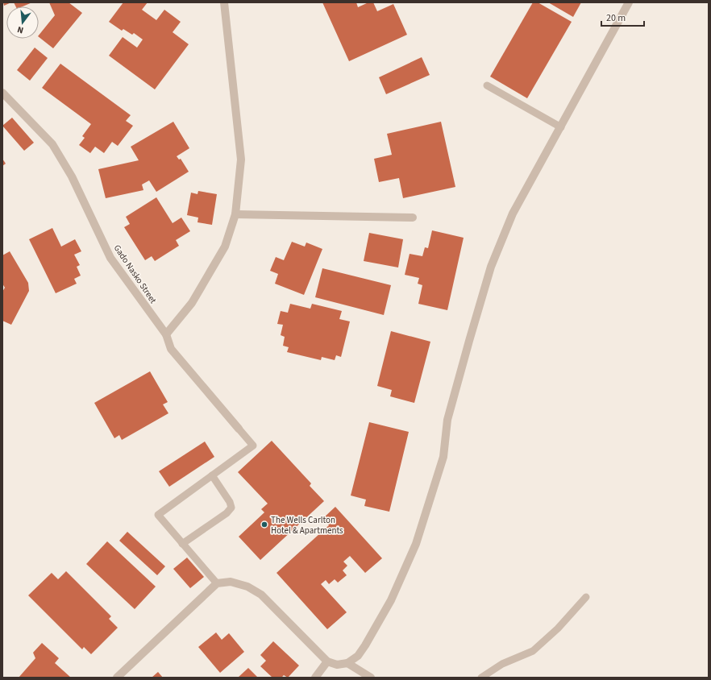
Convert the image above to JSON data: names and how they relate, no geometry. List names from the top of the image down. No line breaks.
{"streets":{"street":["Gado Nasko Street"]},"places":["The Wells Carlton Hotel & Apartments"],"scale_bar":"20 m","north":"bottom"}
